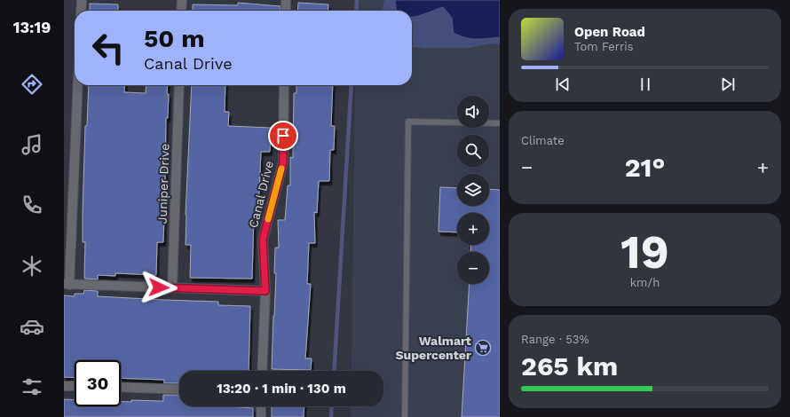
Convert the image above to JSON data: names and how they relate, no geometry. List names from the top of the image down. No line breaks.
{"streets":{"street":["Juniper Drive","Canal Drive"]},"places":{"supermarket":["Walmart Supercenter"]},"page":{"tabs":"13:19","turn":["50 m","Canal Drive"],"song":["Open Road","Tom Ferris"],"map_buttons":["+","−"],"tile":["Climate",["19","km/h"],["Range · 53%","265 km"]],"heat":["−","21°","+"],"limit":"30","trip":"13:20 · 1 min · 130 m"}}
